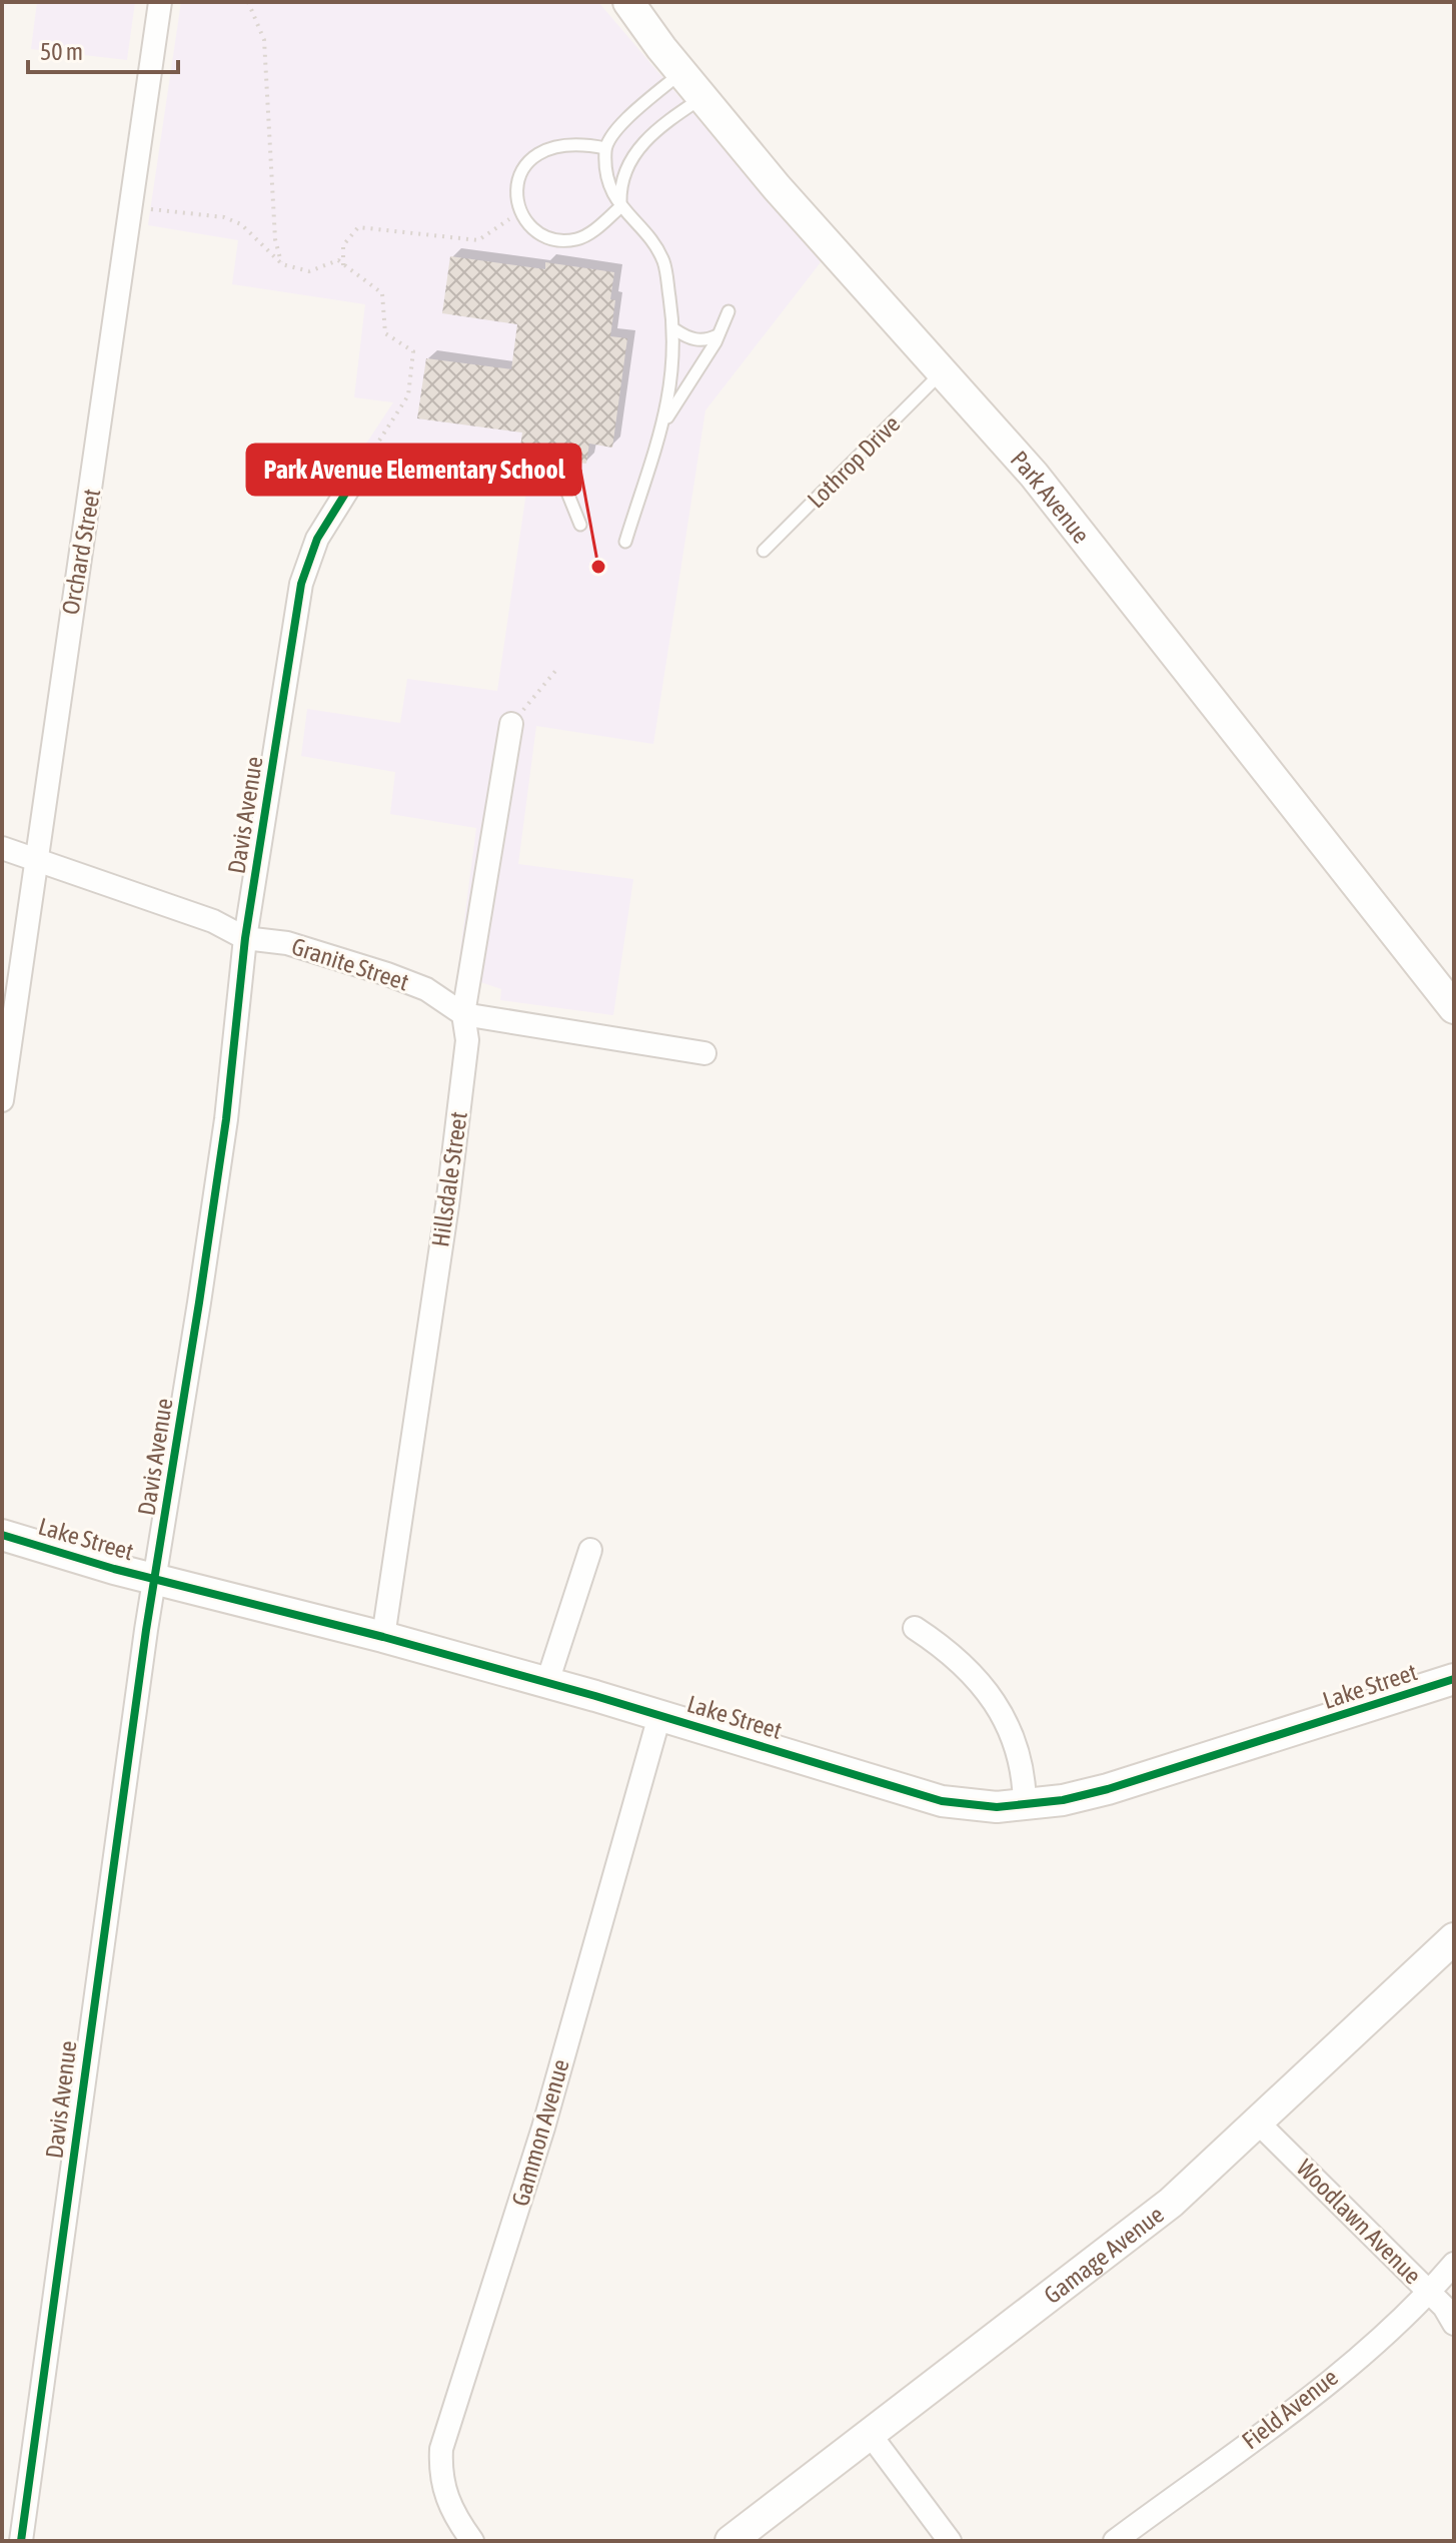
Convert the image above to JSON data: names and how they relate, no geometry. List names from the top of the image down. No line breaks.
{"streets":{"street":["Park Avenue","Orchard Street","Davis Avenue","Granite Street","Hillsdale Street","Lake Street","Gammon Avenue","Woodlawn Avenue","Gamage Avenue","Field Avenue"],"lane":["Lothrop Drive"]},"crossings":[["Lothrop Drive","Park Avenue"],["Orchard Street","Granite Street"],["Davis Avenue","Granite Street"],["Davis Avenue","Lake Street"],["Granite Street","Hillsdale Street"],["Hillsdale Street","Lake Street"],["Lake Street","Gammon Avenue"],["Woodlawn Avenue","Gamage Avenue"],["Woodlawn Avenue","Field Avenue"]],"places":["Park Avenue Elementary School"],"scale_bar":"50 m"}
